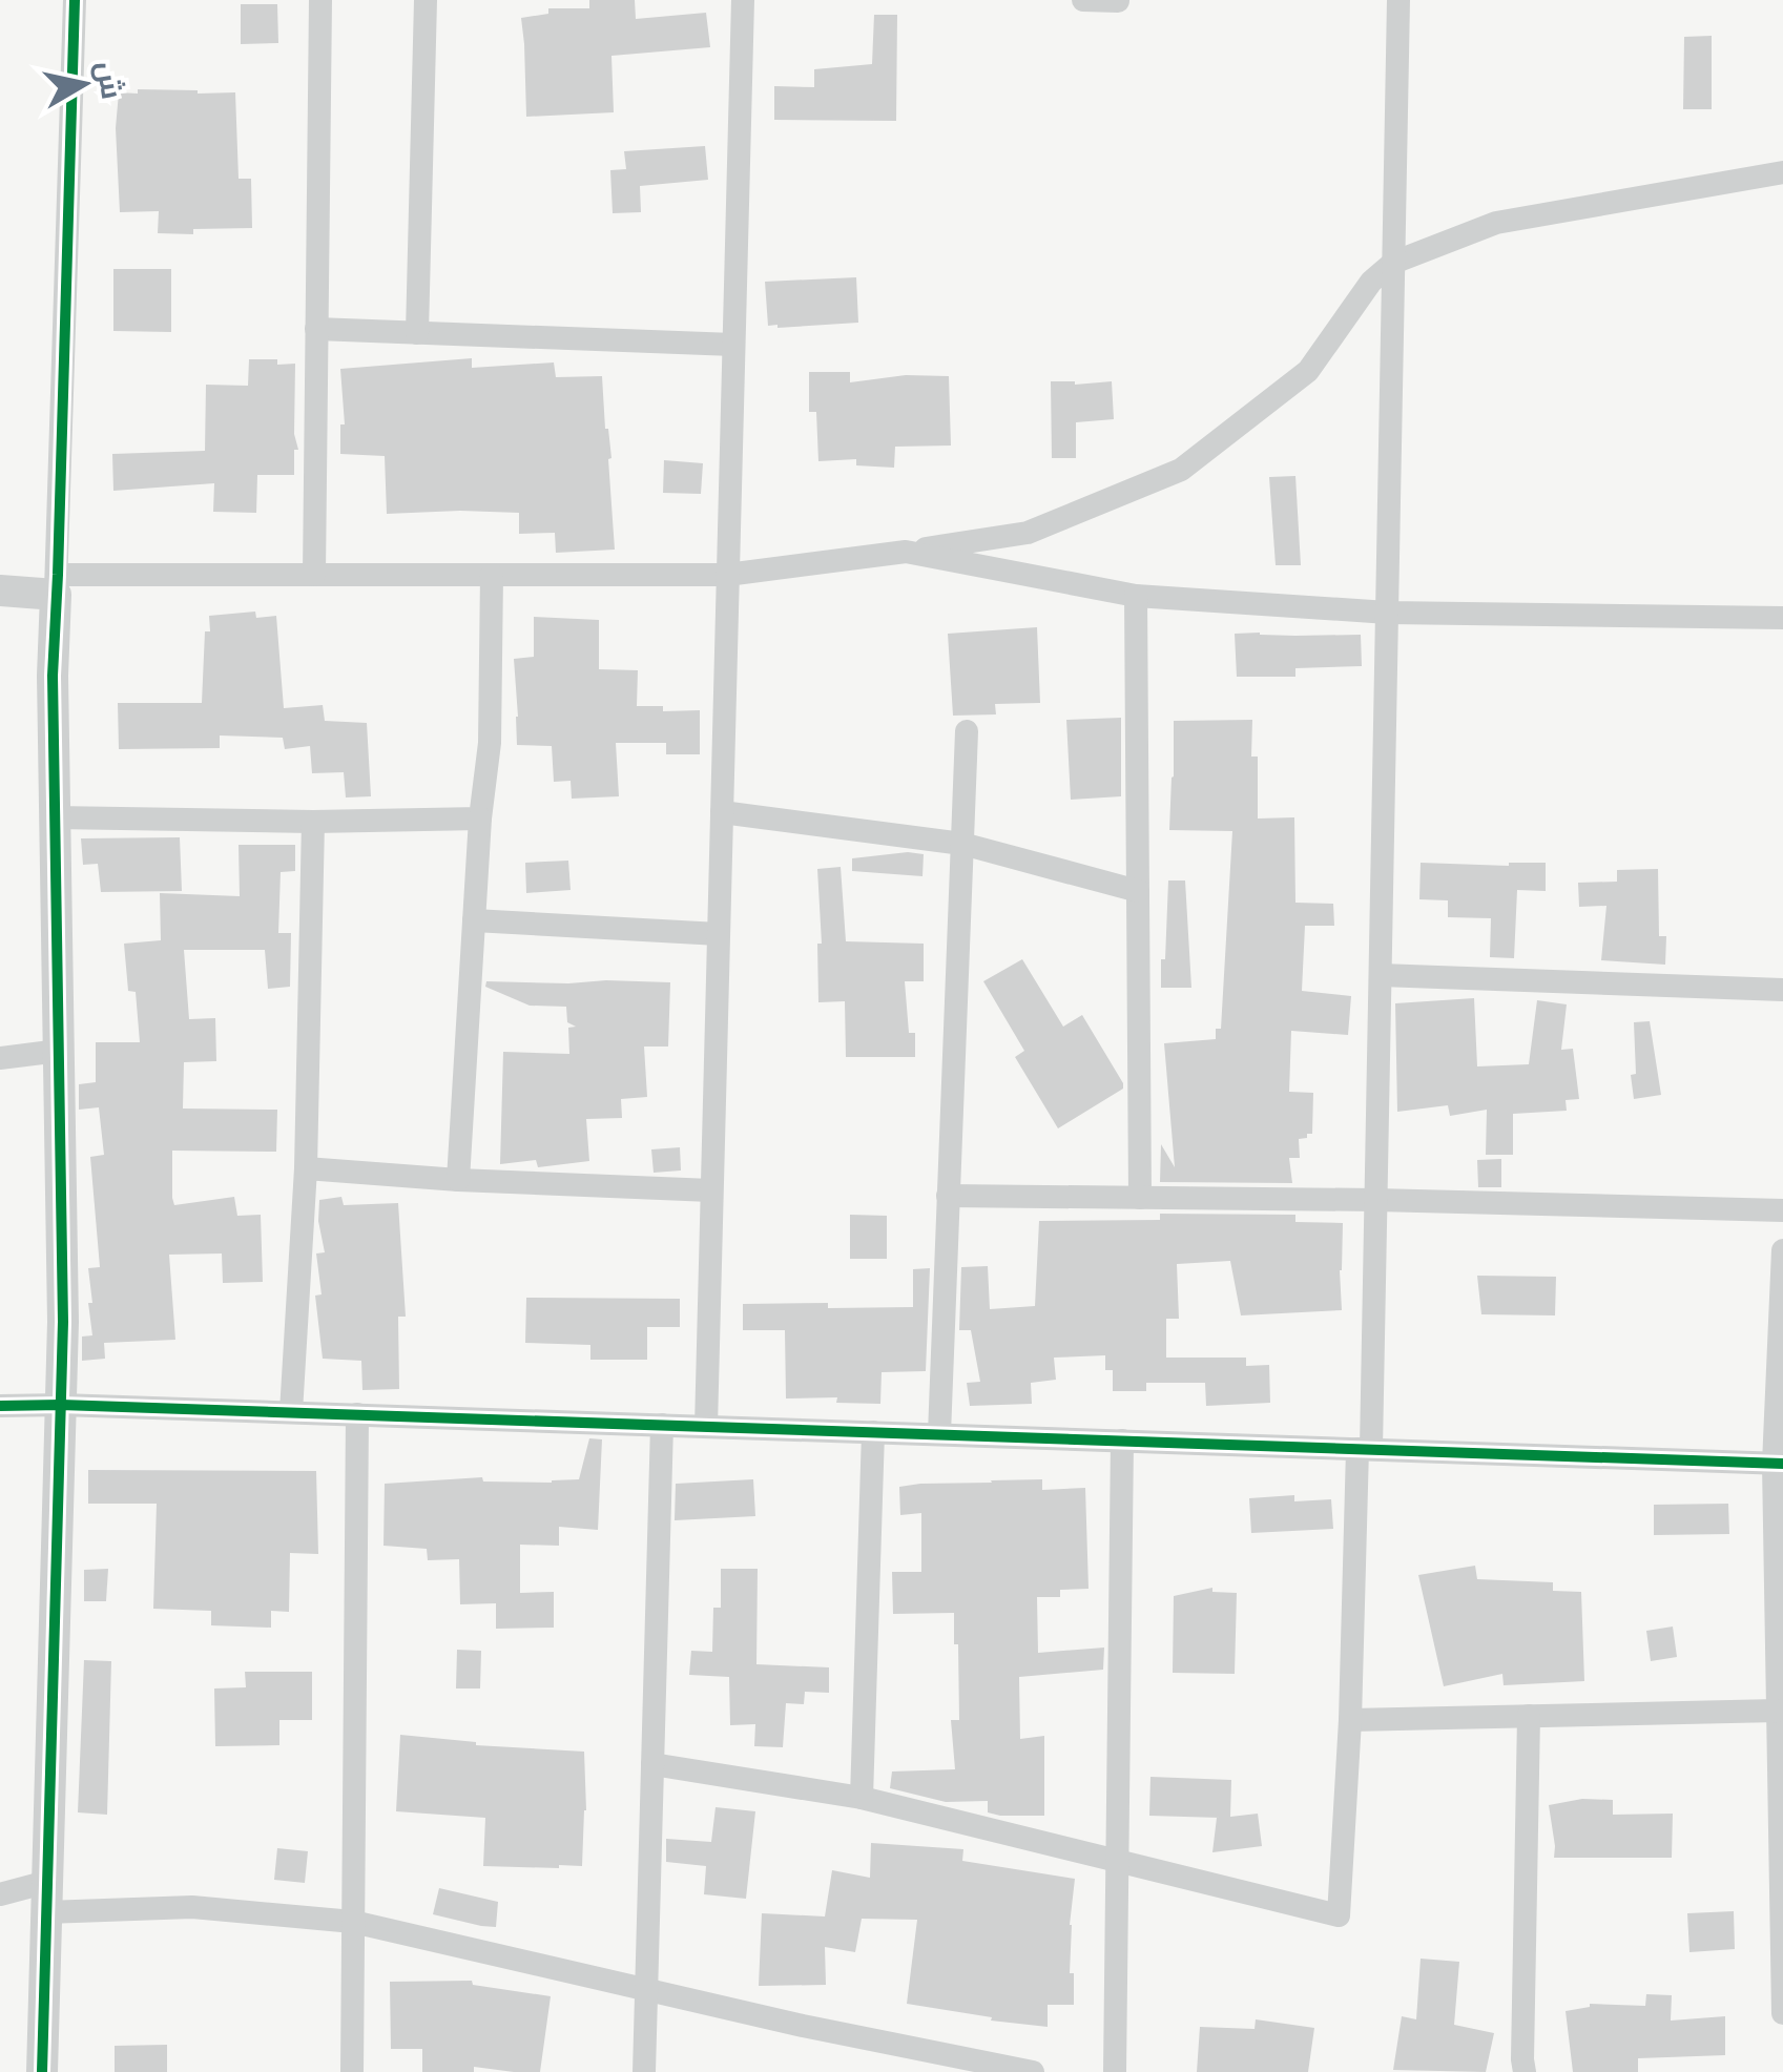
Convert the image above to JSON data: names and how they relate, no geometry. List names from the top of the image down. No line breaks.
{"north":"right"}
